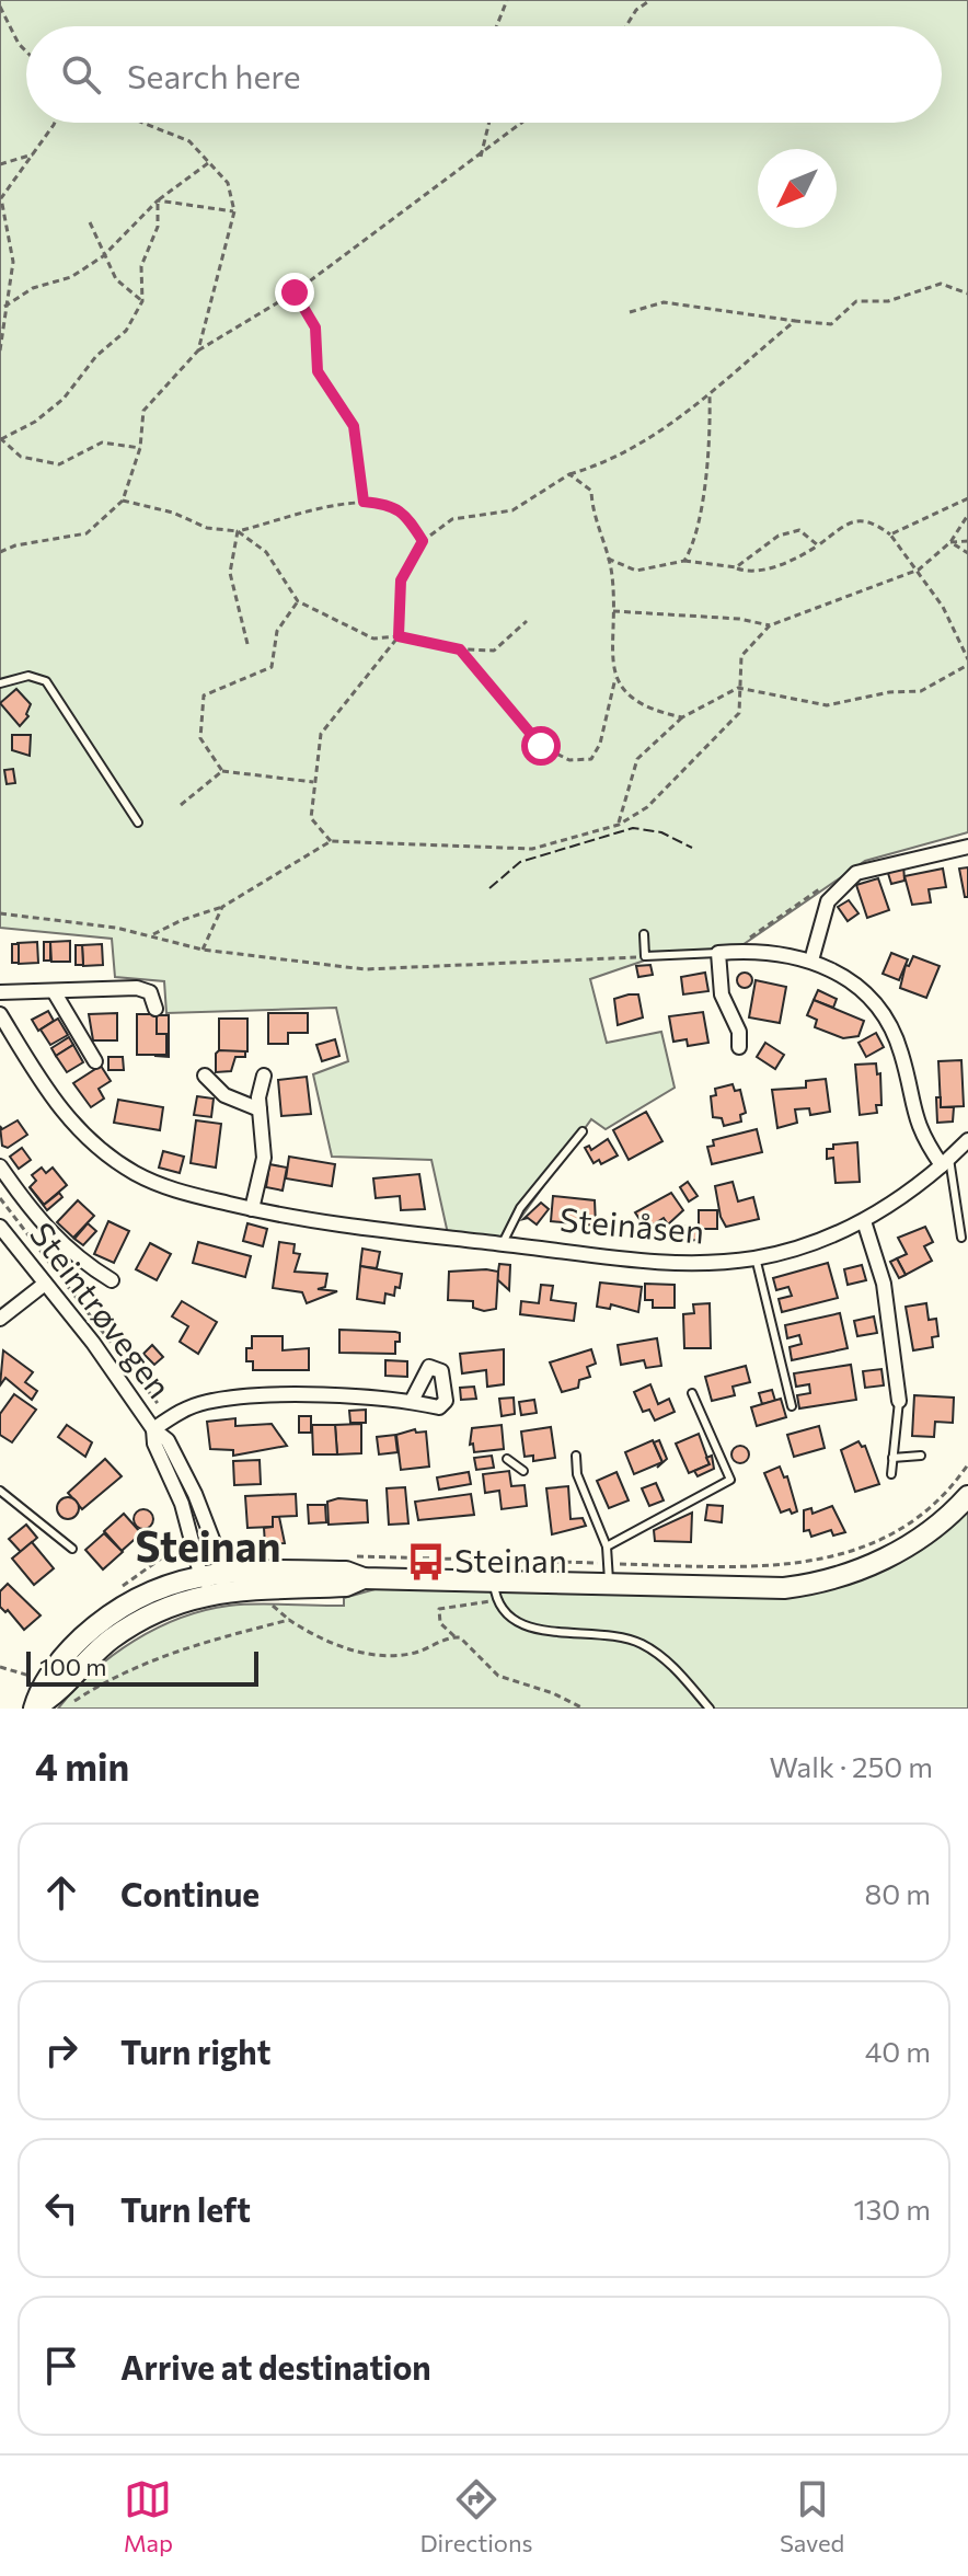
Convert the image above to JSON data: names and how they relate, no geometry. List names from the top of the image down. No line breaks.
{"streets":{"street":["Steinåsen","Steintrøvegen"]},"districts":["Steinan"],"places":{"bus stop":["Steinan"]},"scale_bar":"100 m","north":"bottom left","page":{"search":"Search here","scale":"100 m","heading":["4 min","Walk · 250 m"],"list":[["Continue","80 m"],["Turn right","40 m"],["Turn left","130 m"],"Arrive at destination"],"nav":["Map","Directions","Saved"]}}
